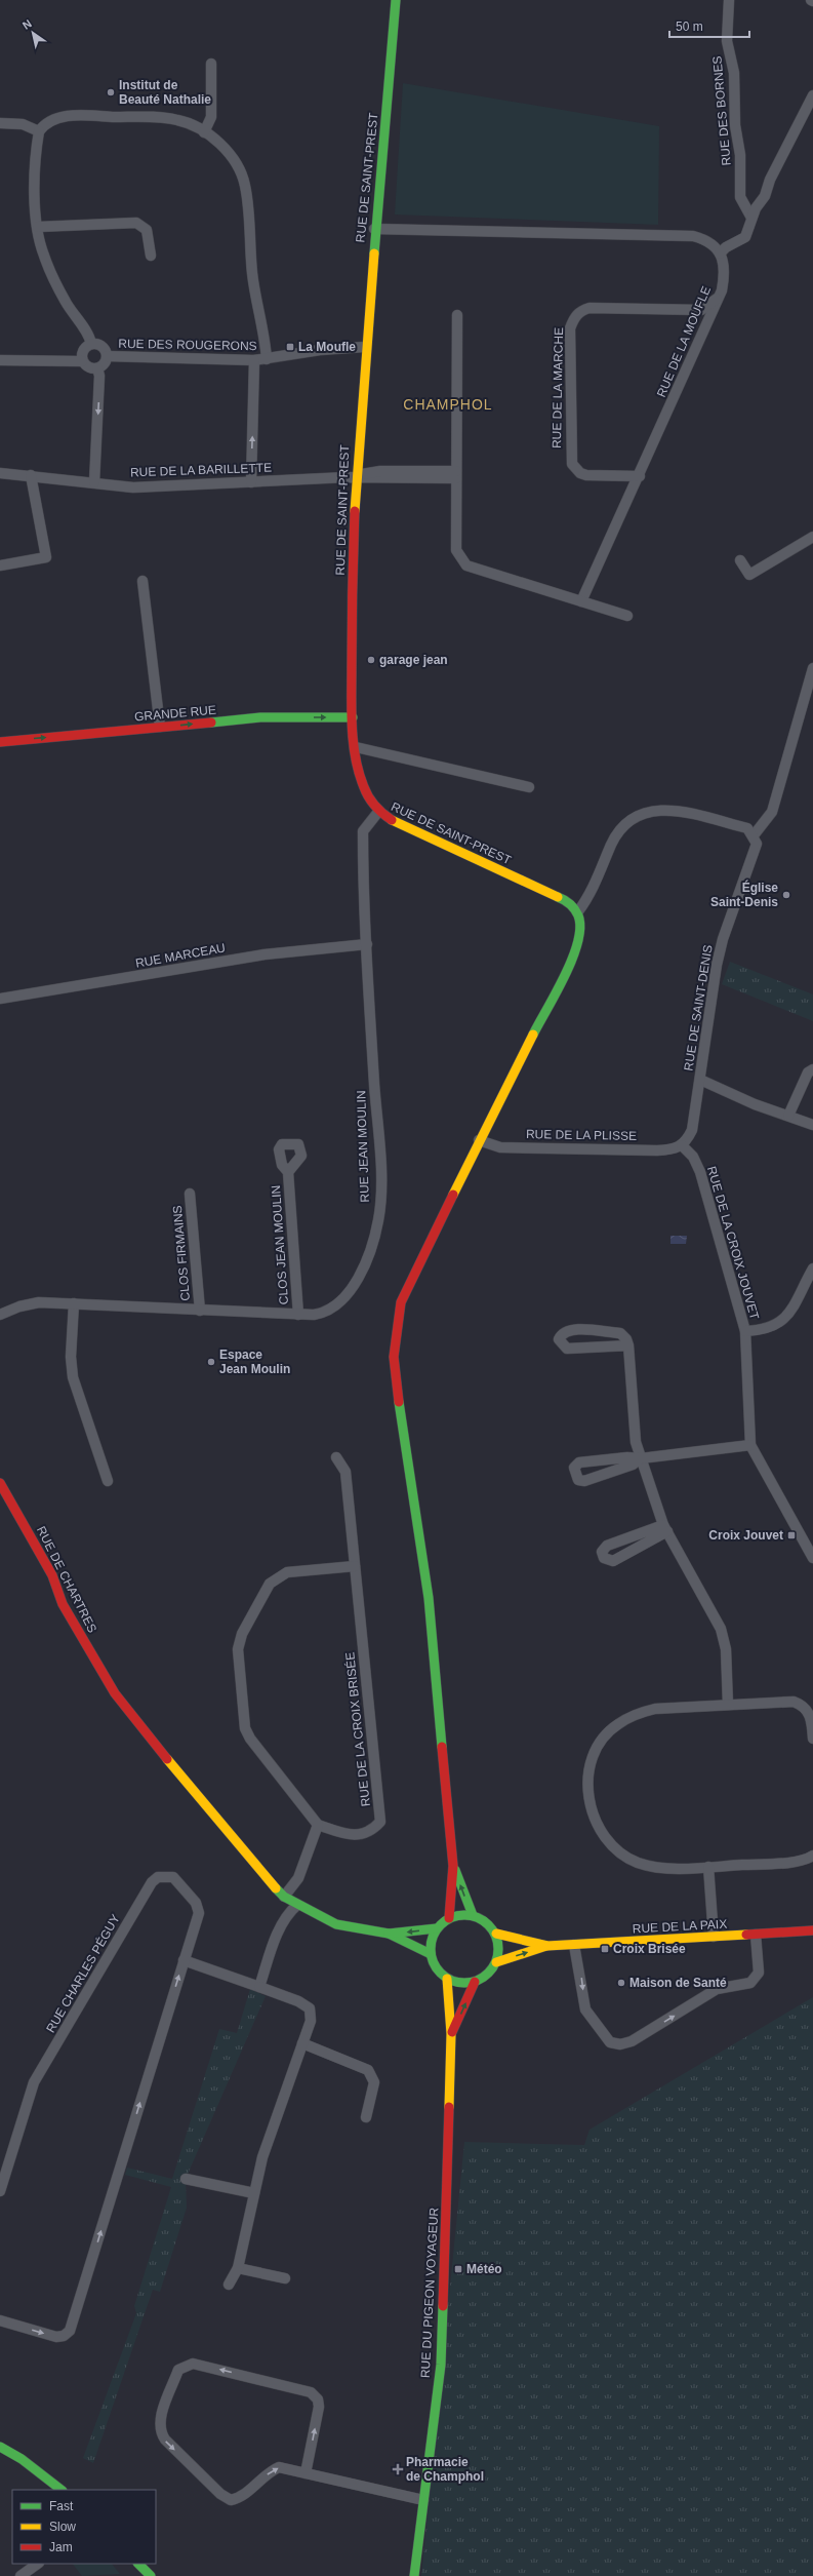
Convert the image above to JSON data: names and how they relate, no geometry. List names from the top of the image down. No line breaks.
{"streets":{"main road":["RUE DE SAINT-PREST","GRANDE RUE","RUE DE CHARTRES","RUE DE LA PAIX","RUE DU PIGEON VOYAGEUR"],"street":["RUE DES BORNES","RUE DE LA MOUFLE","RUE DES ROUGERONS","RUE DE LA MARCHE","RUE DE LA BARILLETTE","RUE MARCEAU","RUE DE SAINT-DENIS","RUE DE LA PLISSE","RUE JEAN MOULIN","RUE DE LA CROIX JOUVET","CLOS JEAN MOULIN","CLOS FIRMAINS","RUE DE LA CROIX BRISÉE","RUE CHARLES PÉGUY"]},"crossings":[["RUE DE SAINT-PREST","RUE DES ROUGERONS"],["RUE DE SAINT-PREST","RUE DE LA BARILLETTE"],["RUE DE SAINT-PREST","GRANDE RUE"],["RUE DE SAINT-PREST","RUE JEAN MOULIN"],["RUE DE LA MOUFLE","RUE DE LA MARCHE"],["RUE MARCEAU","RUE JEAN MOULIN"],["RUE DE SAINT-DENIS","RUE DE LA PLISSE"],["RUE DE SAINT-DENIS","RUE DE LA CROIX JOUVET"],["RUE DE LA PLISSE","RUE DE LA CROIX JOUVET"],["RUE JEAN MOULIN","CLOS JEAN MOULIN"],["RUE JEAN MOULIN","CLOS FIRMAINS"],["RUE DE LA PAIX","RUE DU PIGEON VOYAGEUR"]],"one_way":["GRANDE RUE","RUE CHARLES PÉGUY"],"districts":["CHAMPHOL"],"places":{"other":["Institut de Beauté Nathalie","garage jean","Église Saint-Denis","Espace Jean Moulin","Maison de Santé"],"transit":["La Moufle","Croix Jouvet","Croix Brisée","Météo"],"health":["Pharmacie de Champhol"]},"legend":["Fast","Slow","Jam"],"scale_bar":"50 m","north":"top left"}
